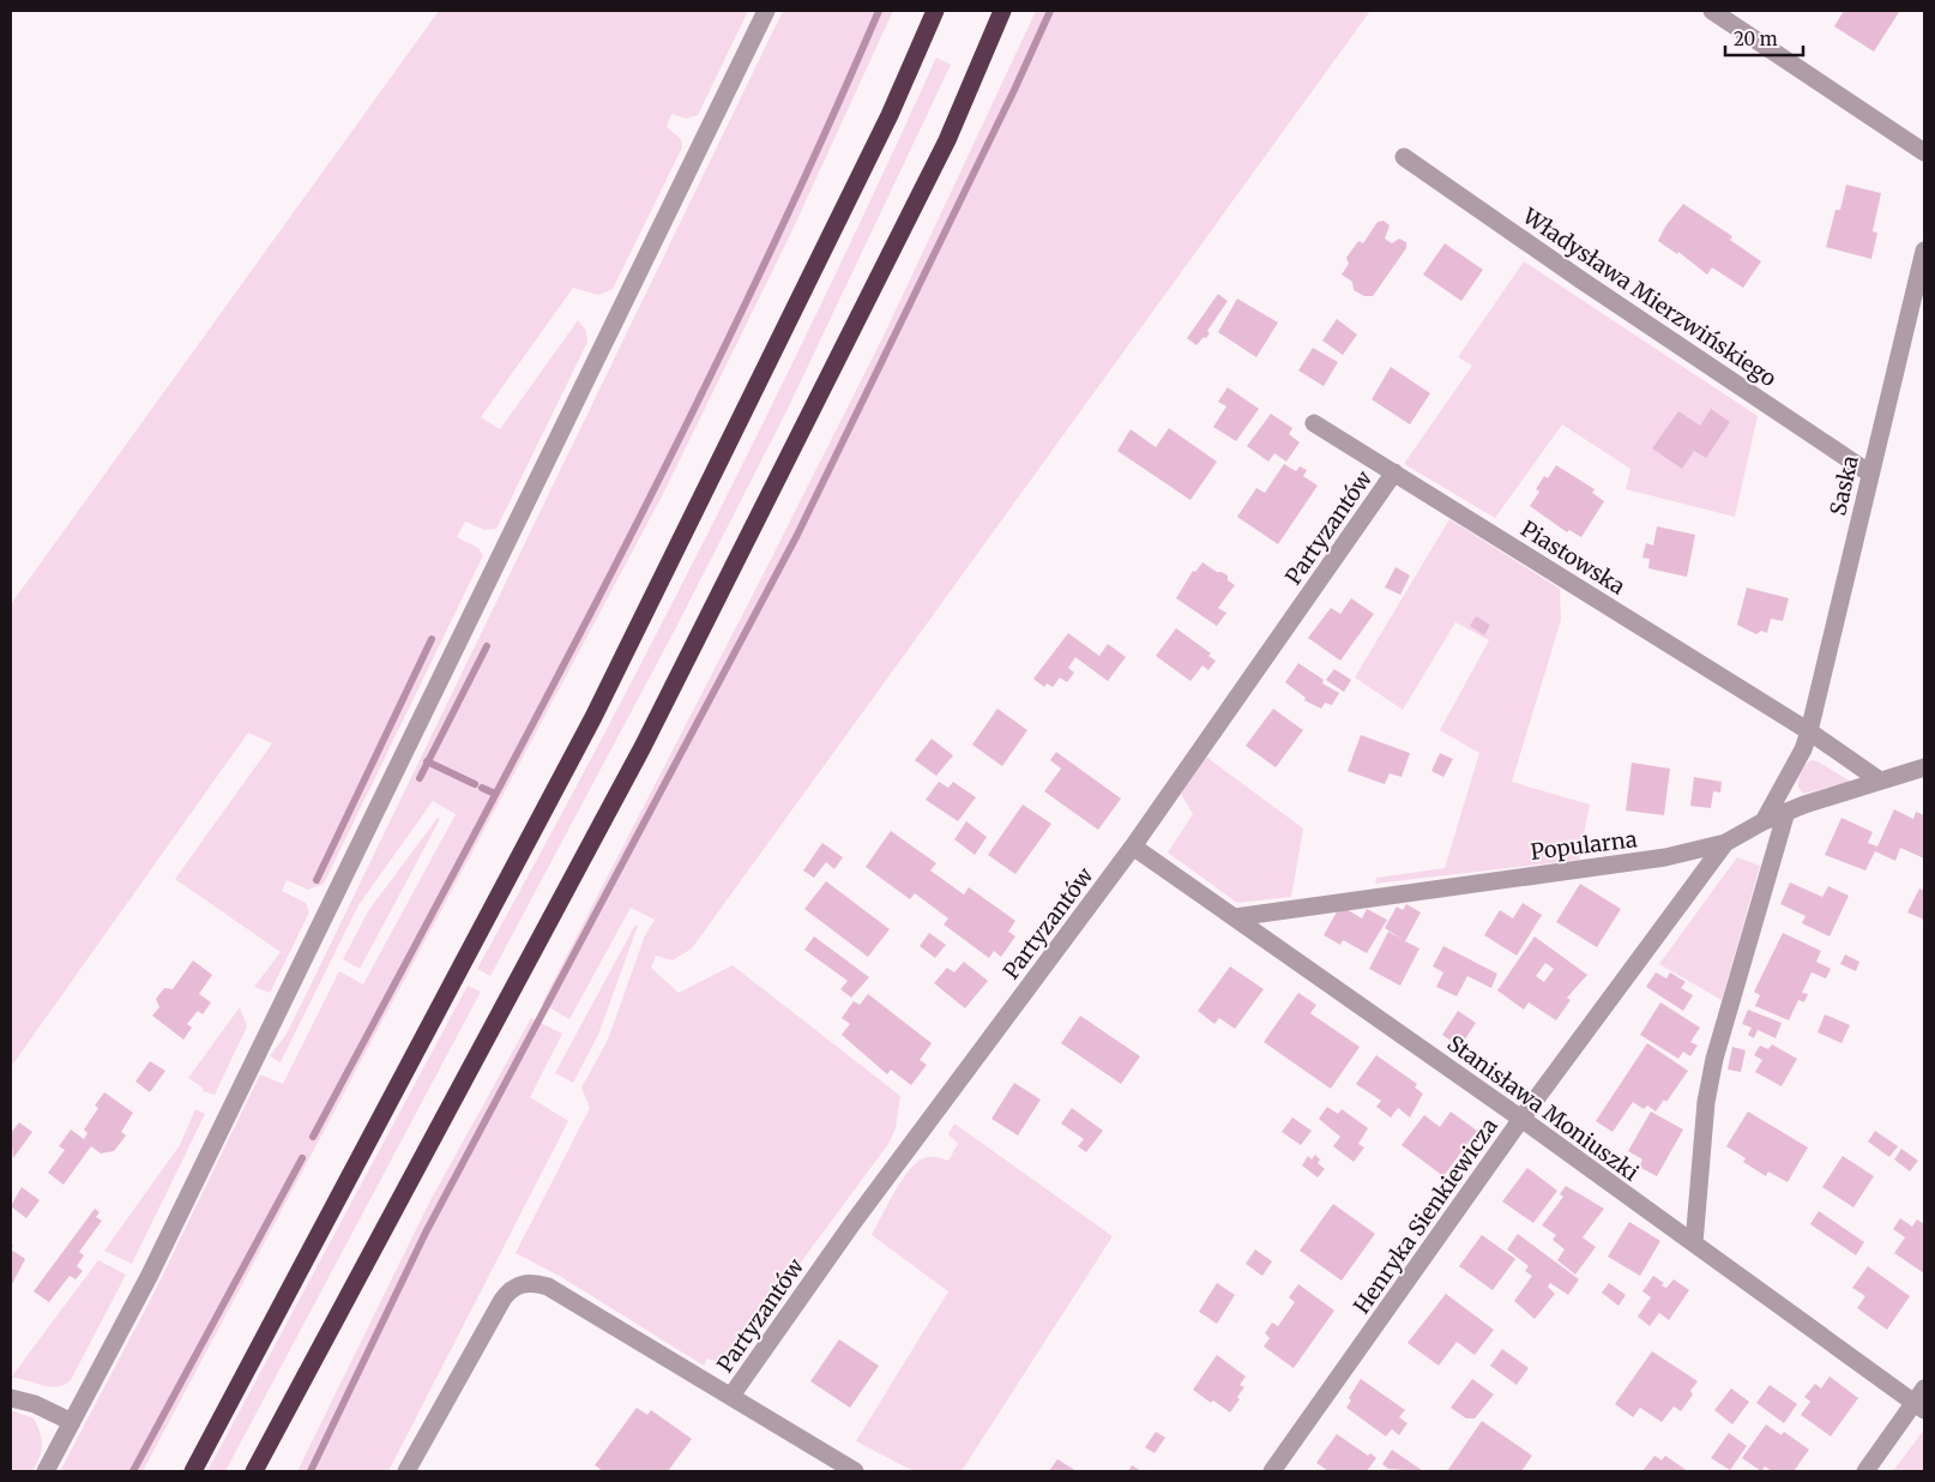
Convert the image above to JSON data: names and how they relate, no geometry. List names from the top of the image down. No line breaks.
{"streets":{"street":["Władysława Mierzwińskiego","Saska","Partyzantów","Piastowska","Popularna","Stanisława Moniuszki","Henryka Sienkiewicza"]},"crossings":[["Władysława Mierzwińskiego","Saska"],["Saska","Piastowska"],["Saska","Popularna"],["Partyzantów","Piastowska"],["Partyzantów","Stanisława Moniuszki"],["Piastowska","Popularna"],["Popularna","Stanisława Moniuszki"],["Popularna","Henryka Sienkiewicza"],["Stanisława Moniuszki","Henryka Sienkiewicza"]],"scale_bar":"20 m"}
